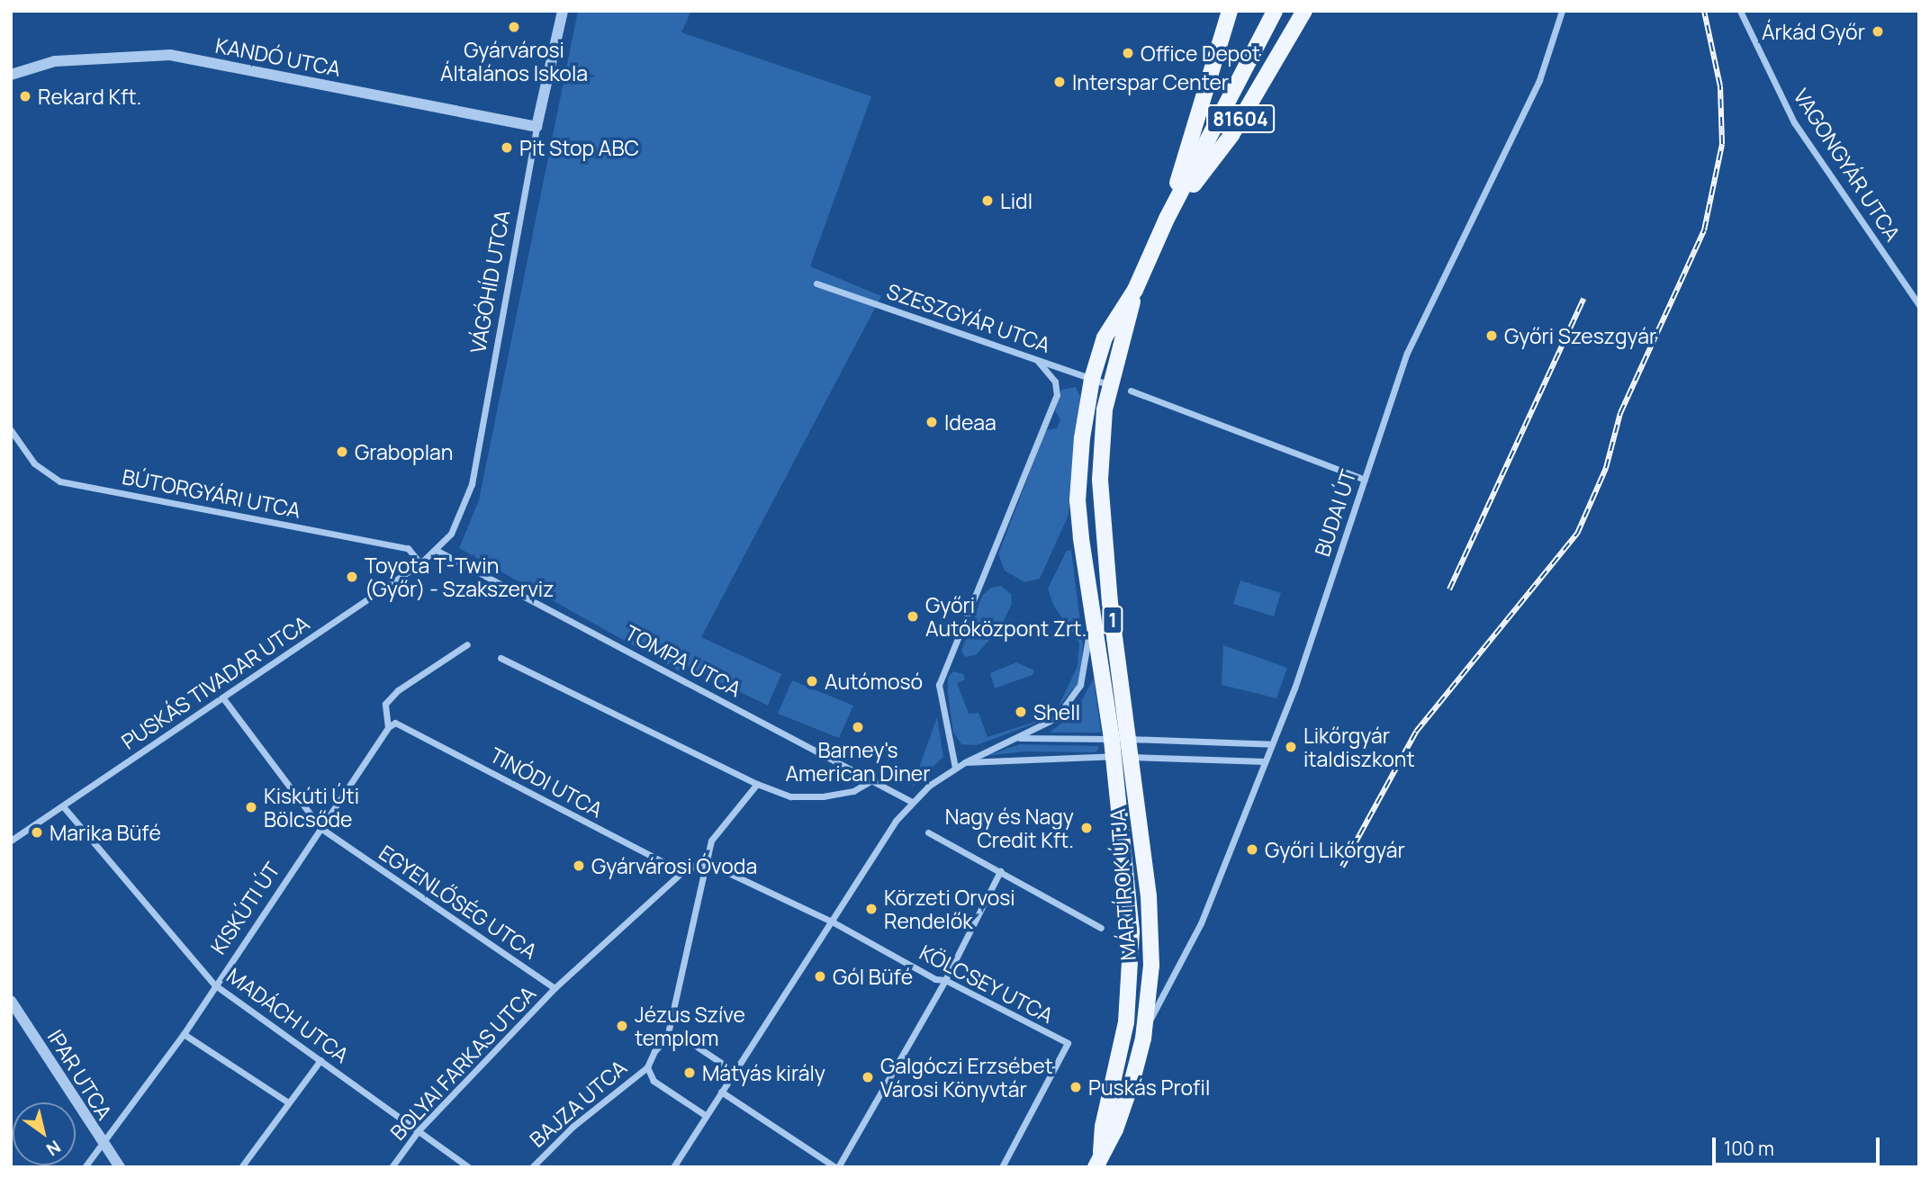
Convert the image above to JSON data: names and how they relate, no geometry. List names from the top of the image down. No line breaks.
{"streets":{"main road":["81604","1","MÁRTÍROK ÚTJA"],"street":["KANDÓ UTCA","VAGONGYÁR UTCA","VÁGÓHÍD UTCA","SZESZGYÁR UTCA","BÚTORGYÁRI UTCA","BUDAI ÚT","TOMPA UTCA","PUSKÁS TIVADAR UTCA","TINÓDI UTCA","EGYENLŐSÉG UTCA","KISKÚTI ÚT","KÖLCSEY UTCA","MADÁCH UTCA","BOLYAI FARKAS UTCA","IPAR UTCA","BAJZA UTCA"]},"crossings":[["KANDÓ UTCA","VÁGÓHÍD UTCA"],["81604","1"],["VÁGÓHÍD UTCA","TOMPA UTCA"],["VÁGÓHÍD UTCA","PUSKÁS TIVADAR UTCA"],["SZESZGYÁR UTCA","1"],["BÚTORGYÁRI UTCA","PUSKÁS TIVADAR UTCA"],["BUDAI ÚT","MÁRTÍROK ÚTJA"],["1","MÁRTÍROK ÚTJA"],["TOMPA UTCA","PUSKÁS TIVADAR UTCA"],["PUSKÁS TIVADAR UTCA","EGYENLŐSÉG UTCA"],["PUSKÁS TIVADAR UTCA","MADÁCH UTCA"],["TINÓDI UTCA","KISKÚTI ÚT"],["TINÓDI UTCA","BOLYAI FARKAS UTCA"],["EGYENLŐSÉG UTCA","KISKÚTI ÚT"],["EGYENLŐSÉG UTCA","BOLYAI FARKAS UTCA"],["KISKÚTI ÚT","MADÁCH UTCA"],["KISKÚTI ÚT","IPAR UTCA"],["KÖLCSEY UTCA","BOLYAI FARKAS UTCA"],["MADÁCH UTCA","BOLYAI FARKAS UTCA"]],"places":["Gyárvárosi Általános Iskola","Árkád Győr","Office Depot","Interspar Center","Rekard Kft.","Pit Stop ABC","Lidl","Győri Szeszgyár","Ideaa","Graboplan","Toyota T-Twin (Győr) - Szakszerviz","Győri Autóközpont Zrt.","Autómosó","Shell","Barney's American Diner","Likőrgyár italdiszkont","Kiskúti Úti Bölcsőde","Nagy és Nagy Credit Kft.","Marika Büfé","Győri Likőrgyár","Gyárvárosi Óvoda","Körzeti Orvosi Rendelők","Gól Büfé","Jézus Szíve templom","Mátyás király","Galgóczi Erzsébet Városi Könyvtár","Puskás Profil"],"scale_bar":"100 m","north":"bottom right"}
